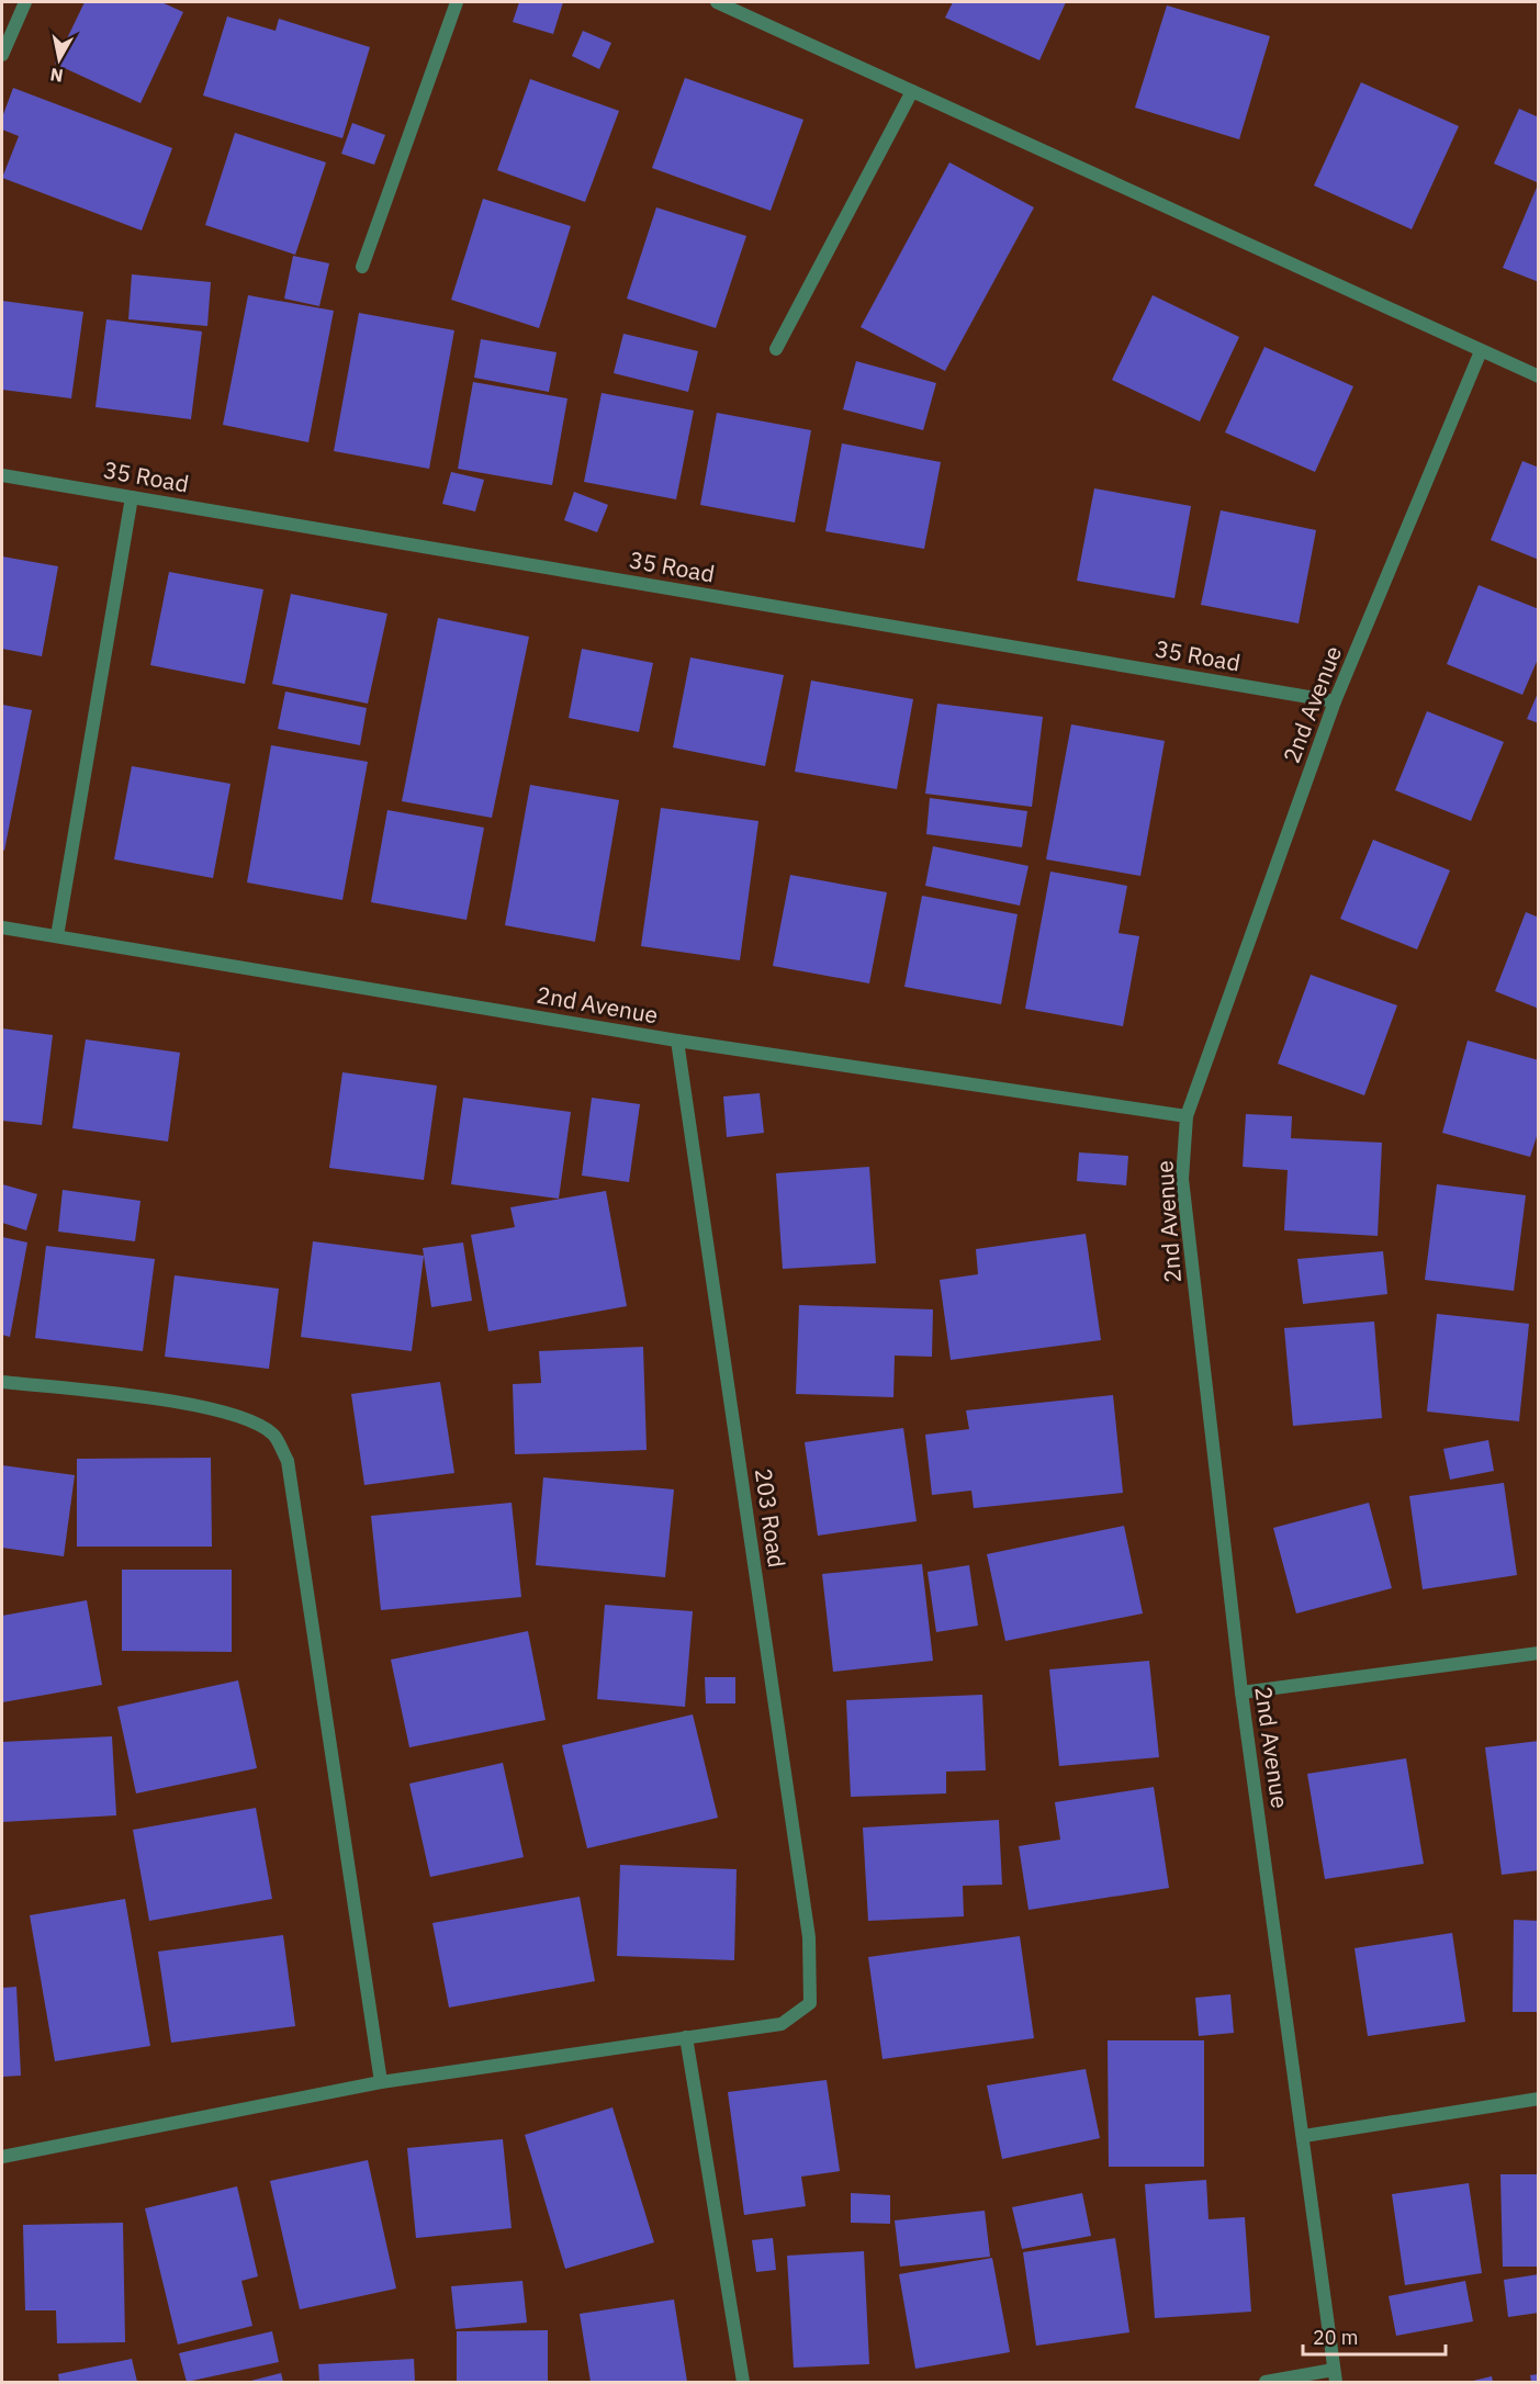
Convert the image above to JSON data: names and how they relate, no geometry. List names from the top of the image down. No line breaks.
{"streets":{"street":["35 Road","2nd Avenue","203 Road"]},"crossings":[["35 Road","2nd Avenue"],["2nd Avenue","203 Road"]],"scale_bar":"20 m","north":"bottom"}
